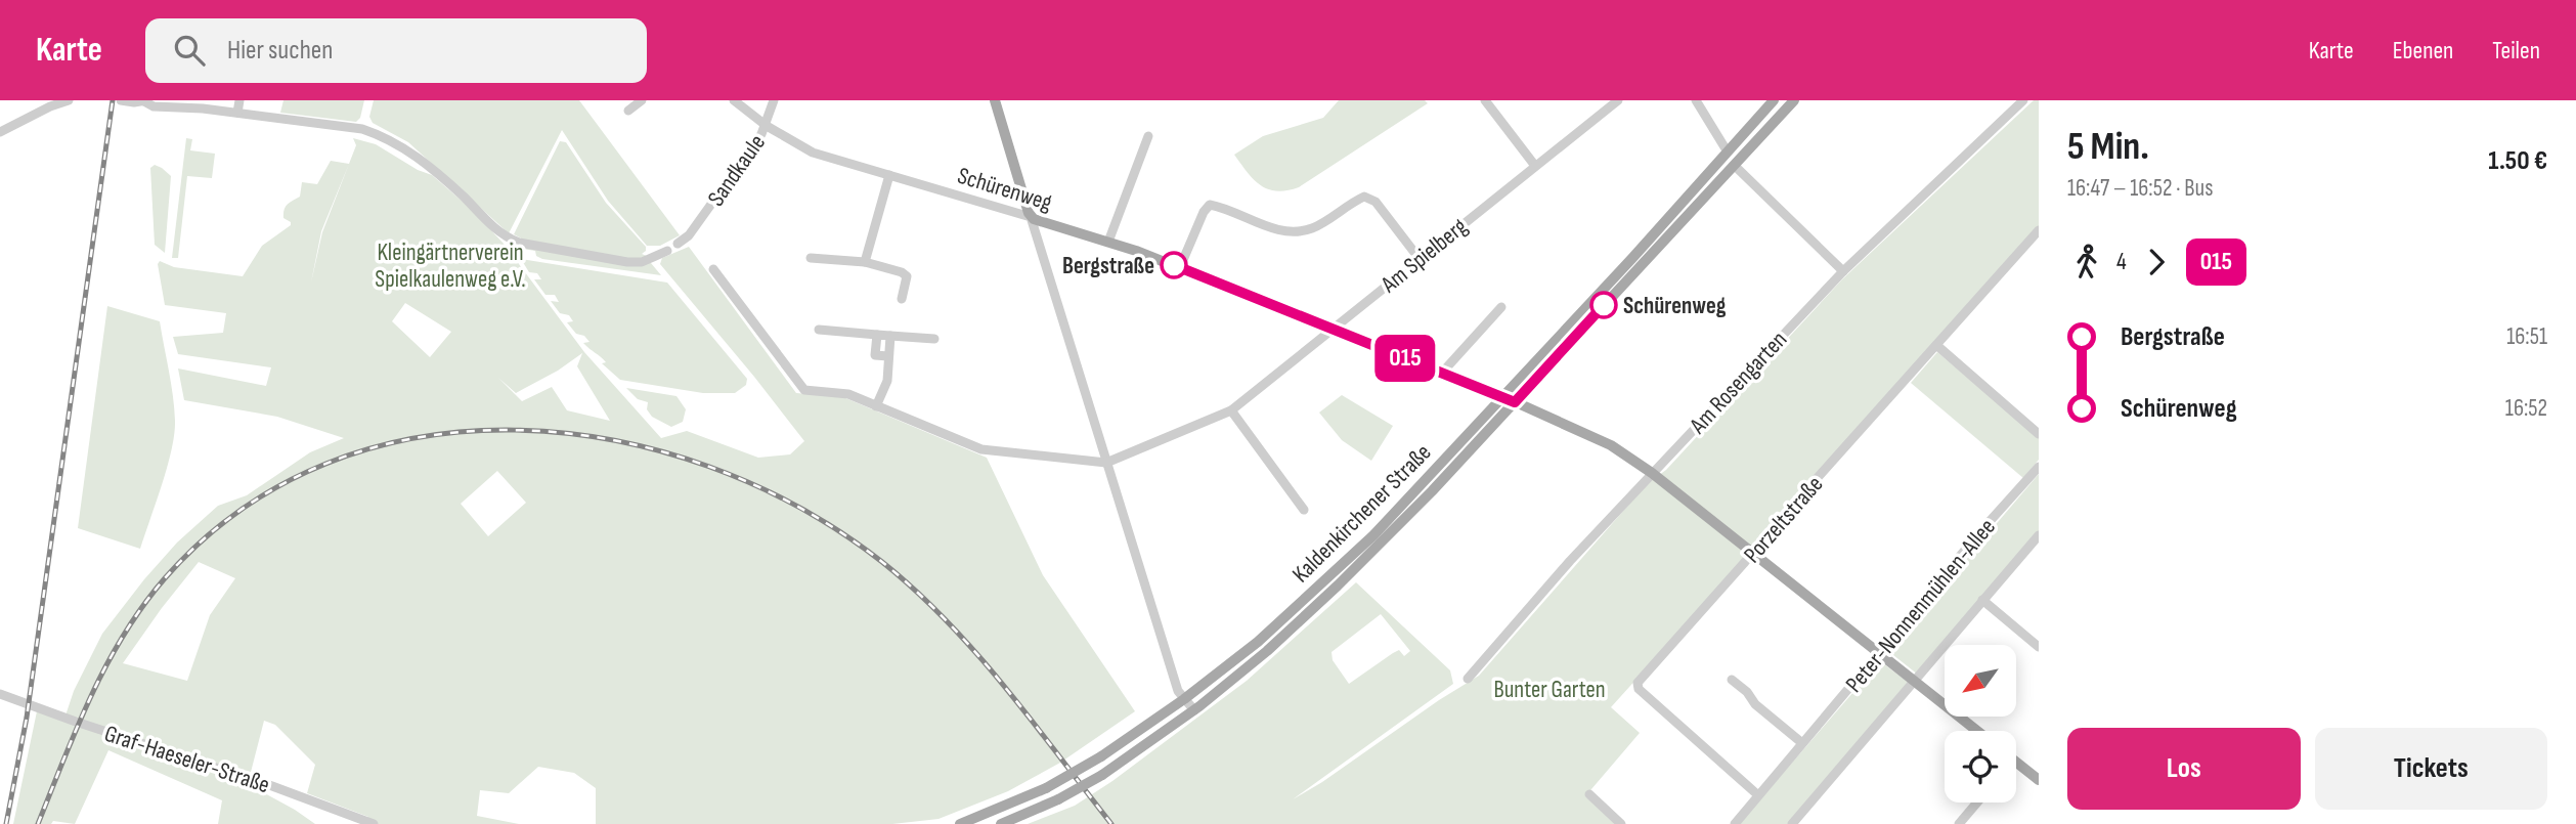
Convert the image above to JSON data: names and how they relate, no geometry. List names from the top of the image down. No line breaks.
{"streets":{"main road":["Schürenweg","Kaldenkirchener Straße"],"street":["Sandkaule","Am Spielberg","Am Rosengarten","Porzeltstraße","Peter-Nonnenmühlen-Allee","Graf-Haeseler-Straße"]},"crossings":[["Sandkaule","Schürenweg"],["Schürenweg","Am Spielberg"],["Schürenweg","Am Rosengarten"],["Schürenweg","Kaldenkirchener Straße"],["Schürenweg","Porzeltstraße"],["Schürenweg","Peter-Nonnenmühlen-Allee"],["Porzeltstraße","Peter-Nonnenmühlen-Allee"]],"parks":["Kleingärtnerverein Spielkaulenweg e.V.","Bunter Garten"],"places":["Bergstraße","Schürenweg"],"lines":["bus line 015"],"north":"bottom left","page":{"header":"Karte","search":"Hier suchen","nav":["Karte","Ebenen","Teilen"],"on_map":"015","heading":["5 Min.","16:47 – 16:52 · Bus","1.50 €"],"legs":["4","015"],"list":[{"name":"Bergstraße","value":"16:51"},{"name":"Schürenweg","value":"16:52"}],"buttons":["Los","Tickets"]}}
